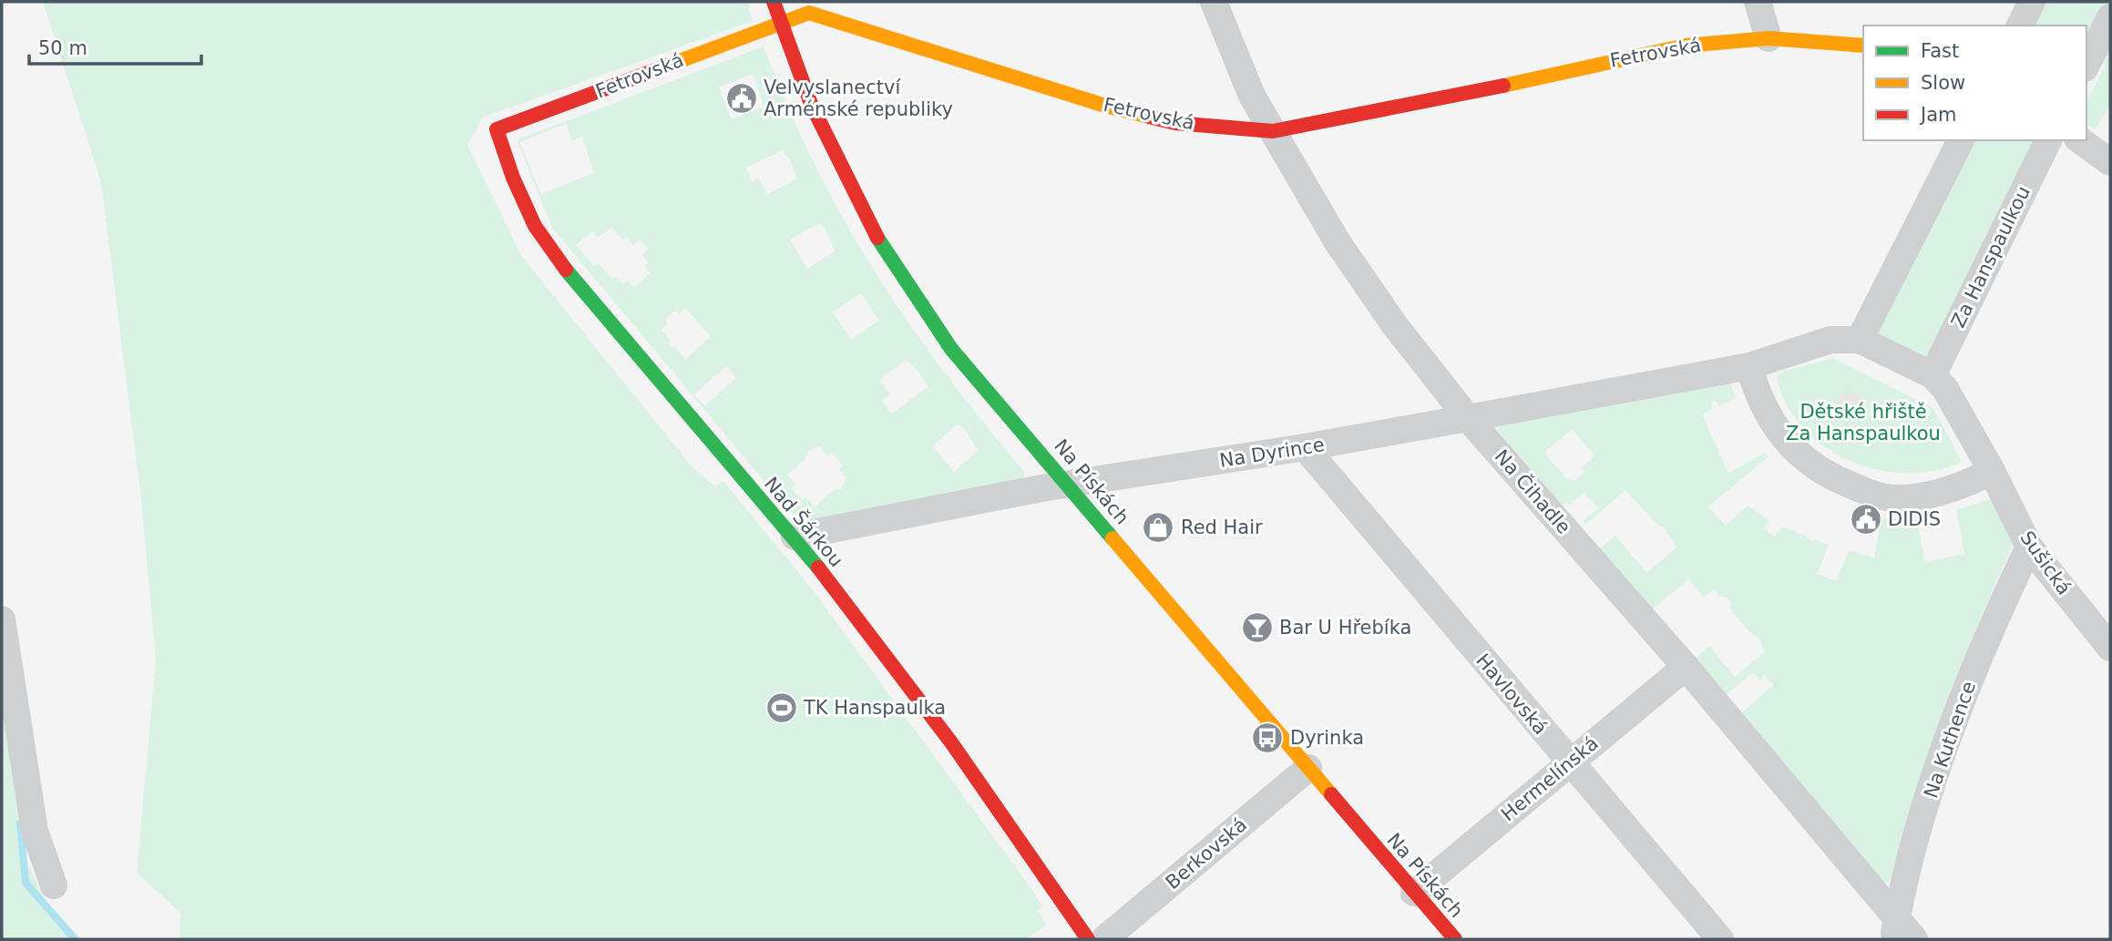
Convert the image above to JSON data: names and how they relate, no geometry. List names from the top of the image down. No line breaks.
{"streets":{"street":["Fetrovská","Za Hanspaulkou","Na Dyrince","Na Pískách","Na Čihadle","Nad Šárkou","Sušická","Havlovská","Na Kuthence","Hermelínská","Berkovská"]},"crossings":[["Fetrovská","Na Pískách"],["Fetrovská","Na Čihadle"],["Fetrovská","Nad Šárkou"],["Na Dyrince","Na Pískách"],["Na Dyrince","Na Čihadle"],["Na Dyrince","Nad Šárkou"],["Na Dyrince","Havlovská"],["Na Pískách","Hermelínská"],["Na Pískách","Berkovská"],["Na Čihadle","Na Kuthence"],["Na Čihadle","Hermelínská"],["Sušická","Na Kuthence"],["Havlovská","Hermelínská"]],"parks":["Dětské hřiště Za Hanspaulkou"],"places":{"public building":["Velvyslanectví Arménské republiky","DIDIS"],"shop":["Red Hair"],"bar":["Bar U Hřebíka"],"sports":["TK Hanspaulka"],"bus stop":["Dyrinka"]},"legend":["Fast","Slow","Jam"],"scale_bar":"50 m"}
